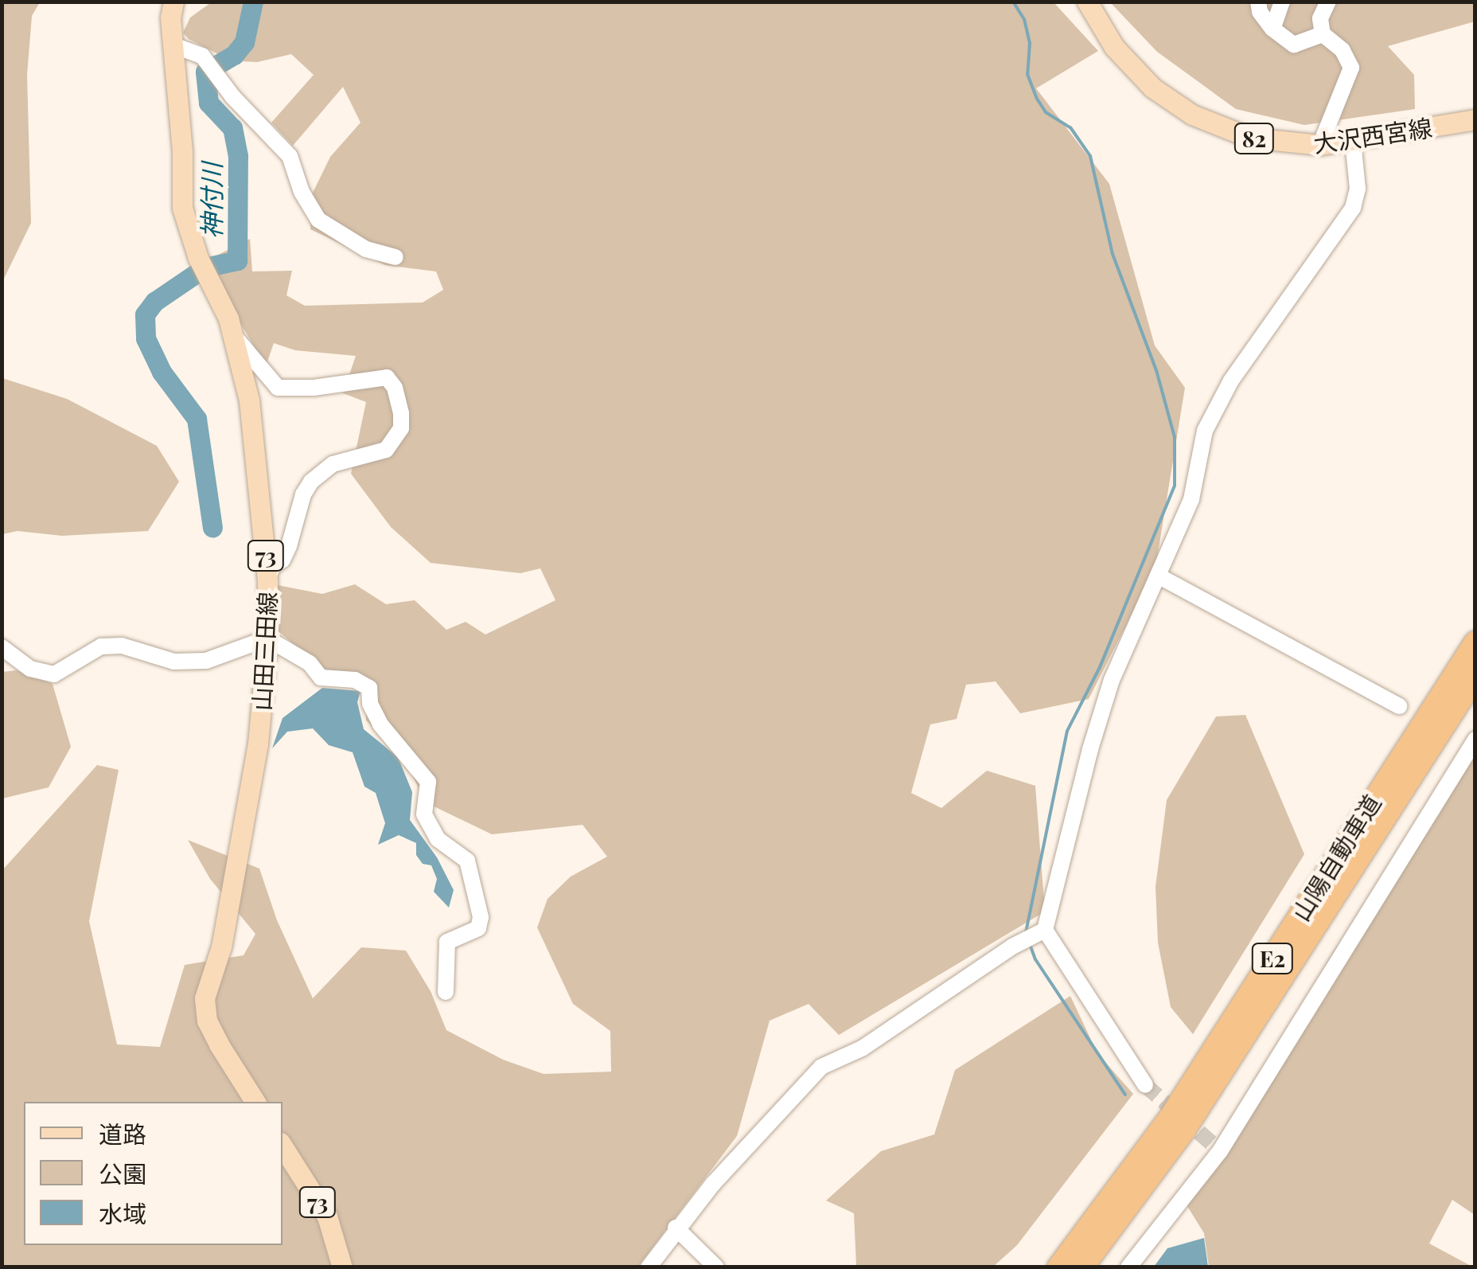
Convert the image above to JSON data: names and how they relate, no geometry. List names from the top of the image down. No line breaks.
{"streets":{"highway":["山陽自動車道","E2"],"main road":["大沢西宮線","82","73","山田三田線"]},"water":["神付川"],"legend":["道路","公園","水域"]}
